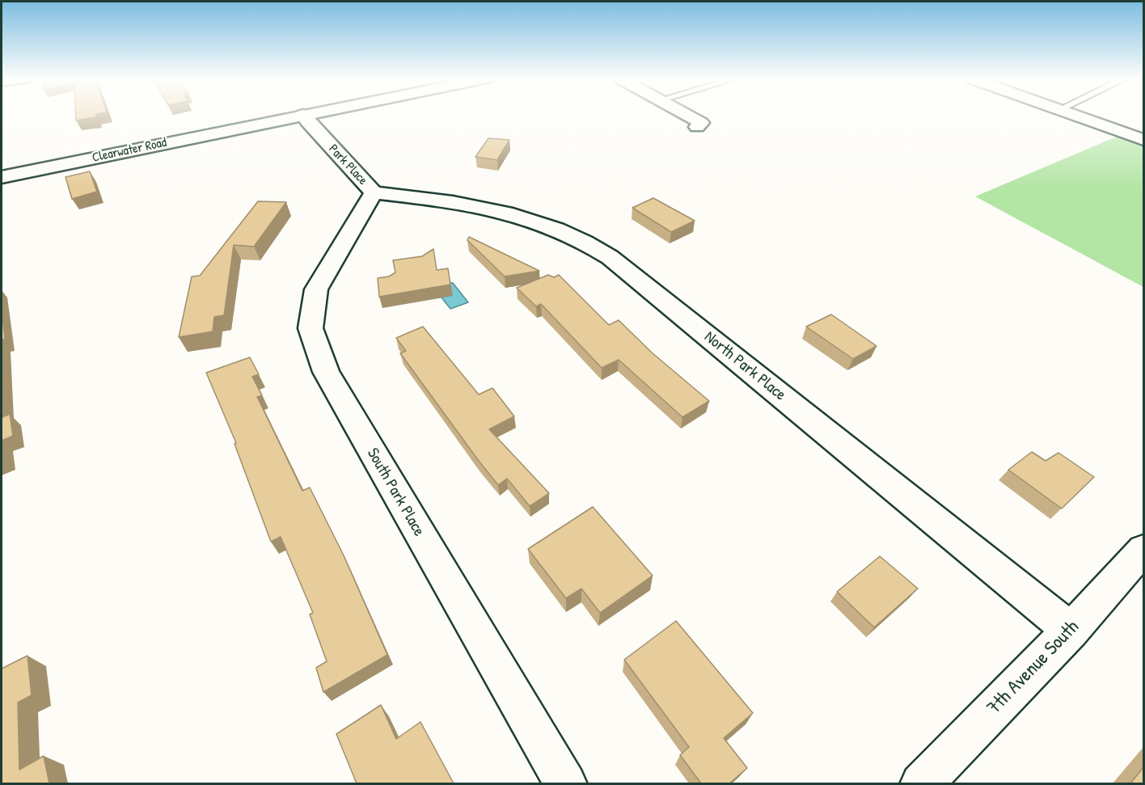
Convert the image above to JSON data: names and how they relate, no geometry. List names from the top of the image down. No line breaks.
{"streets":{"street":["Clearwater Road","Park Place","North Park Place","South Park Place","7th Avenue South"]},"crossings":[["Park Place","North Park Place"],["Park Place","South Park Place"],["North Park Place","South Park Place"],["North Park Place","7th Avenue South"]]}
